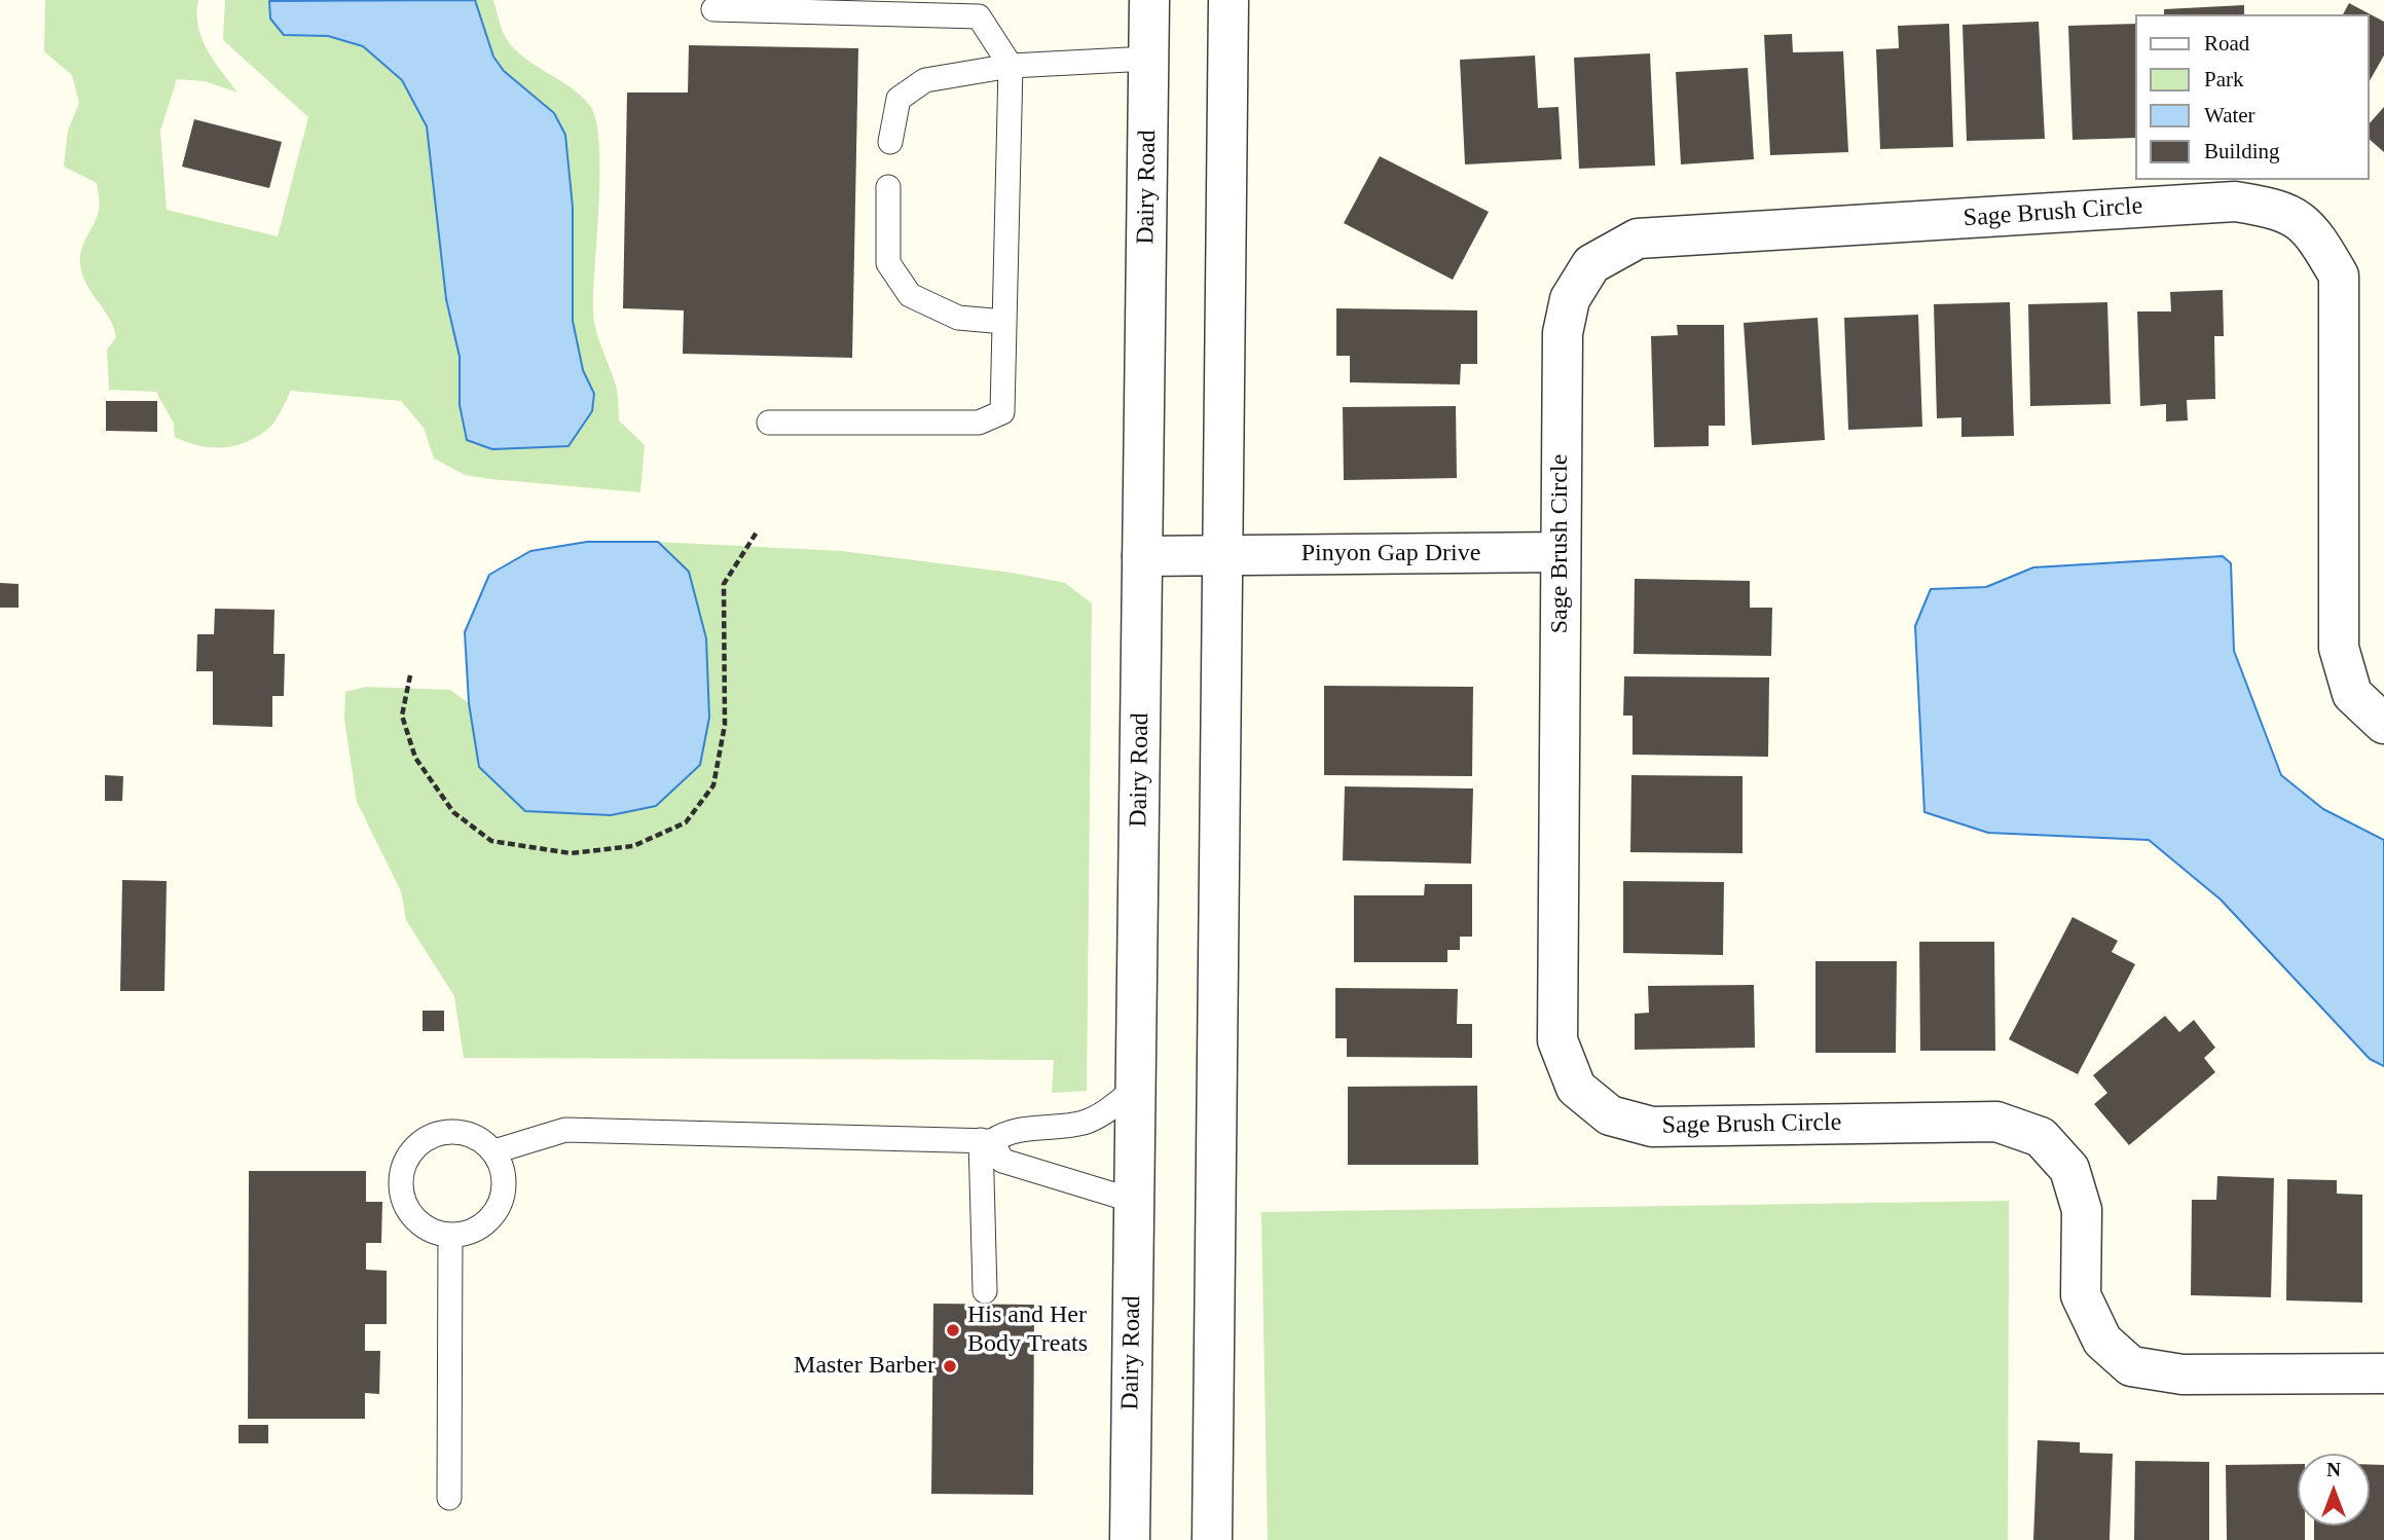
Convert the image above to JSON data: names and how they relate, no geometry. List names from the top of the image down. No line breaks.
{"streets":{"street":["Dairy Road","Sage Brush Circle","Pinyon Gap Drive"]},"crossings":[["Dairy Road","Pinyon Gap Drive"],["Sage Brush Circle","Pinyon Gap Drive"]],"places":["His and Her Body Treats","Master Barber"],"legend":["Road","Park","Water","Building"],"north":"top"}
